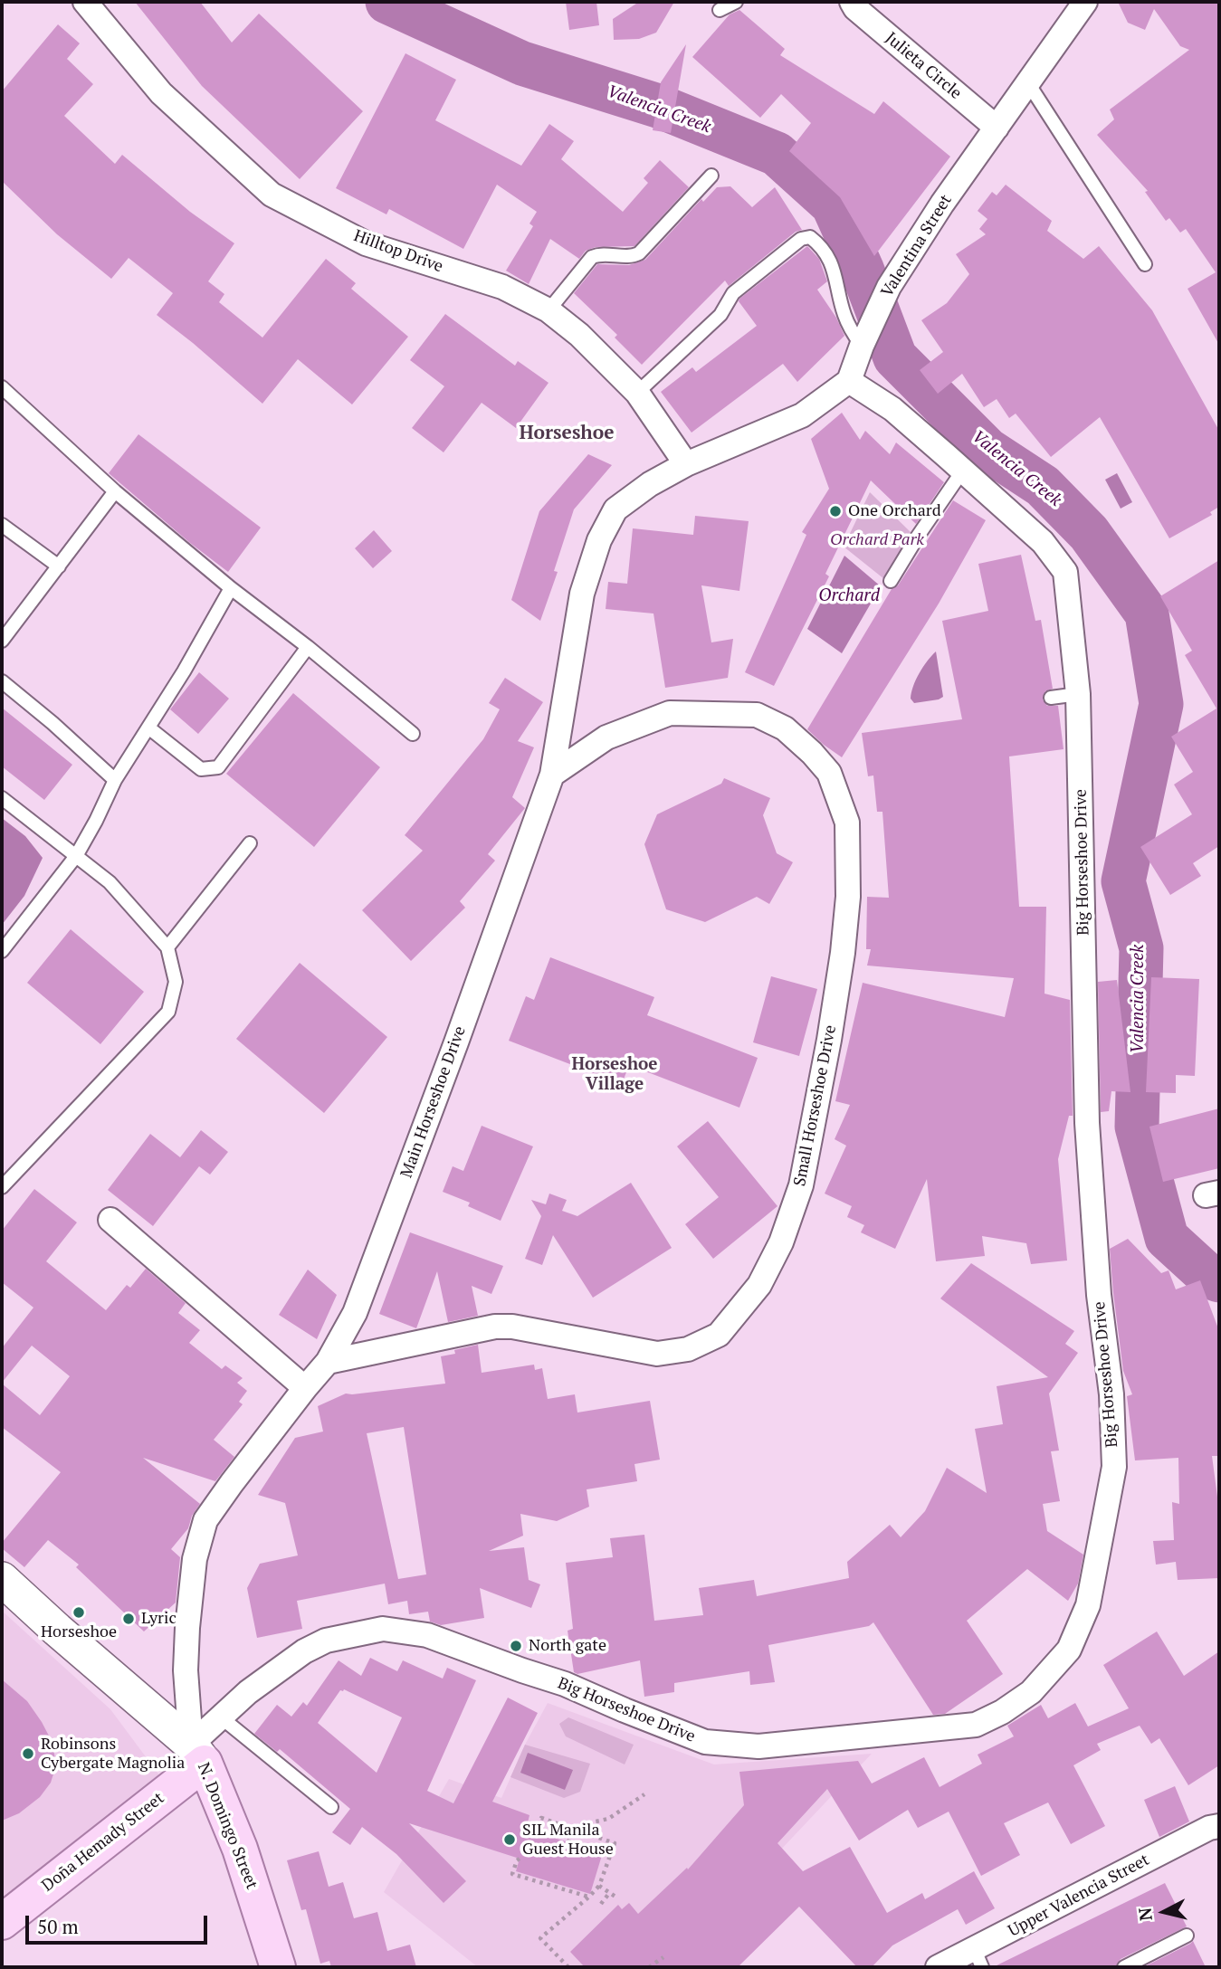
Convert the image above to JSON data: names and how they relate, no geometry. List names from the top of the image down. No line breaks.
{"streets":{"main road":["N. Domingo Street","Doña Hemady Street"],"street":["Julieta Circle","Valentina Street","Hilltop Drive","Big Horseshoe Drive","Main Horseshoe Drive","Small Horseshoe Drive","Upper Valencia Street"]},"crossings":[["Julieta Circle","Valentina Street"],["Valentina Street","Big Horseshoe Drive"],["Hilltop Drive","Main Horseshoe Drive"],["Big Horseshoe Drive","Main Horseshoe Drive"],["Big Horseshoe Drive","N. Domingo Street"],["Big Horseshoe Drive","Doña Hemady Street"],["Main Horseshoe Drive","Small Horseshoe Drive"],["Main Horseshoe Drive","N. Domingo Street"],["Main Horseshoe Drive","Doña Hemady Street"],["N. Domingo Street","Doña Hemady Street"]],"districts":["Horseshoe","Horseshoe Village"],"water":["Valencia Creek","Orchard"],"parks":["Orchard Park"],"places":["One Orchard","Horseshoe","Lyric","North gate","Robinsons Cybergate Magnolia","SIL Manila Guest House"],"scale_bar":"50 m","north":"left"}
